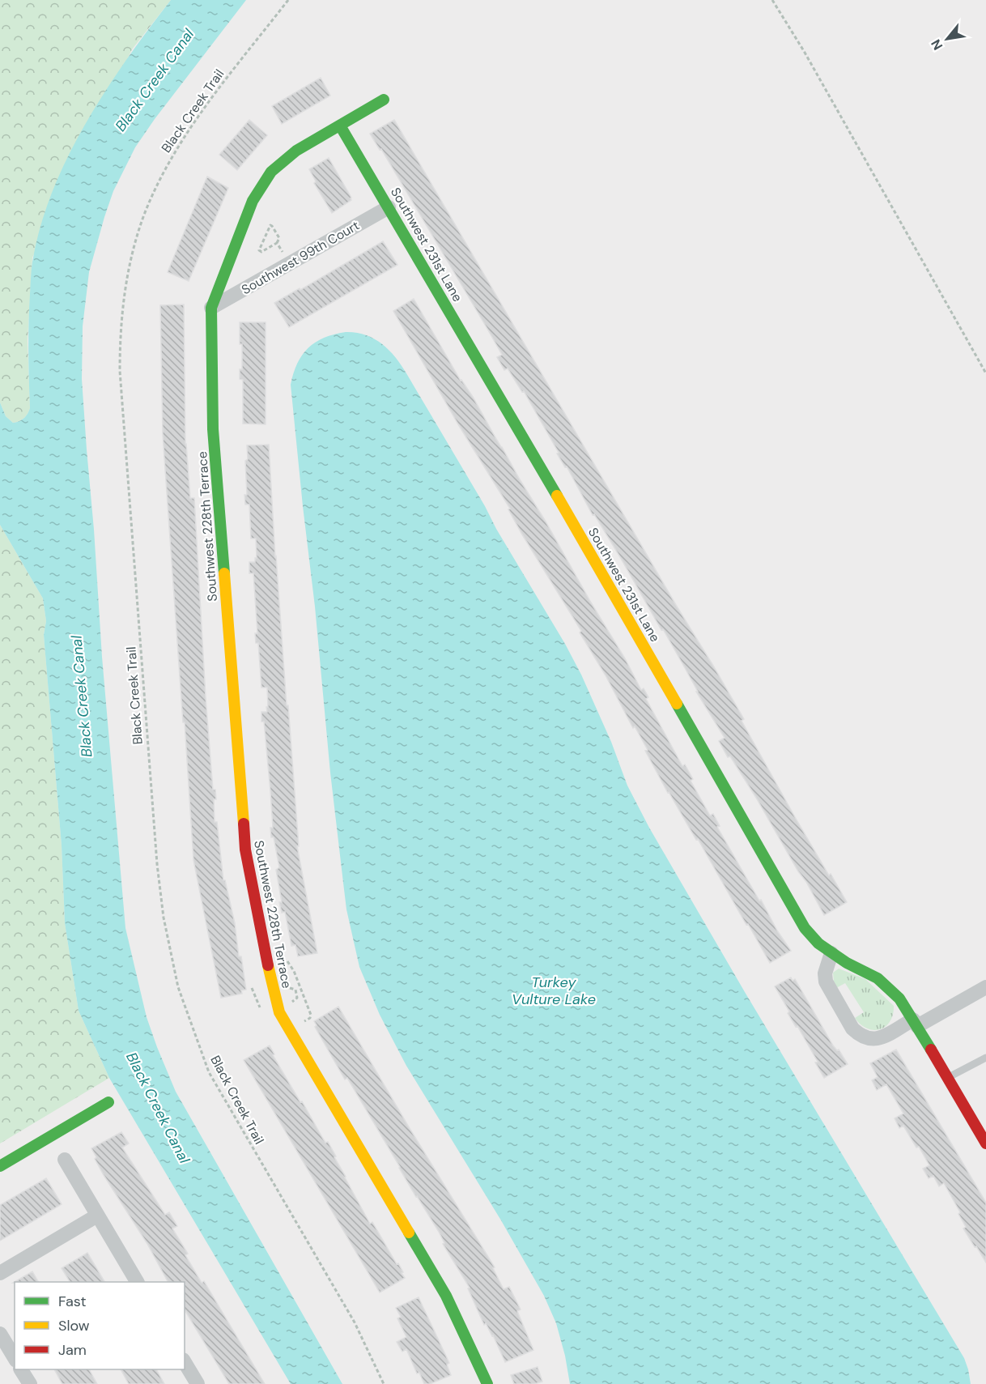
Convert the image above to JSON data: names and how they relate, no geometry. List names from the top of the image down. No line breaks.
{"streets":{"street":["Southwest 231st Lane","Southwest 99th Court","Southwest 228th Terrace"],"path":["Black Creek Trail"]},"crossings":[["Southwest 231st Lane","Southwest 99th Court"],["Southwest 99th Court","Southwest 228th Terrace"]],"water":["Black Creek Canal","Turkey Vulture Lake"],"legend":["Fast","Slow","Jam"],"north":"bottom left"}
